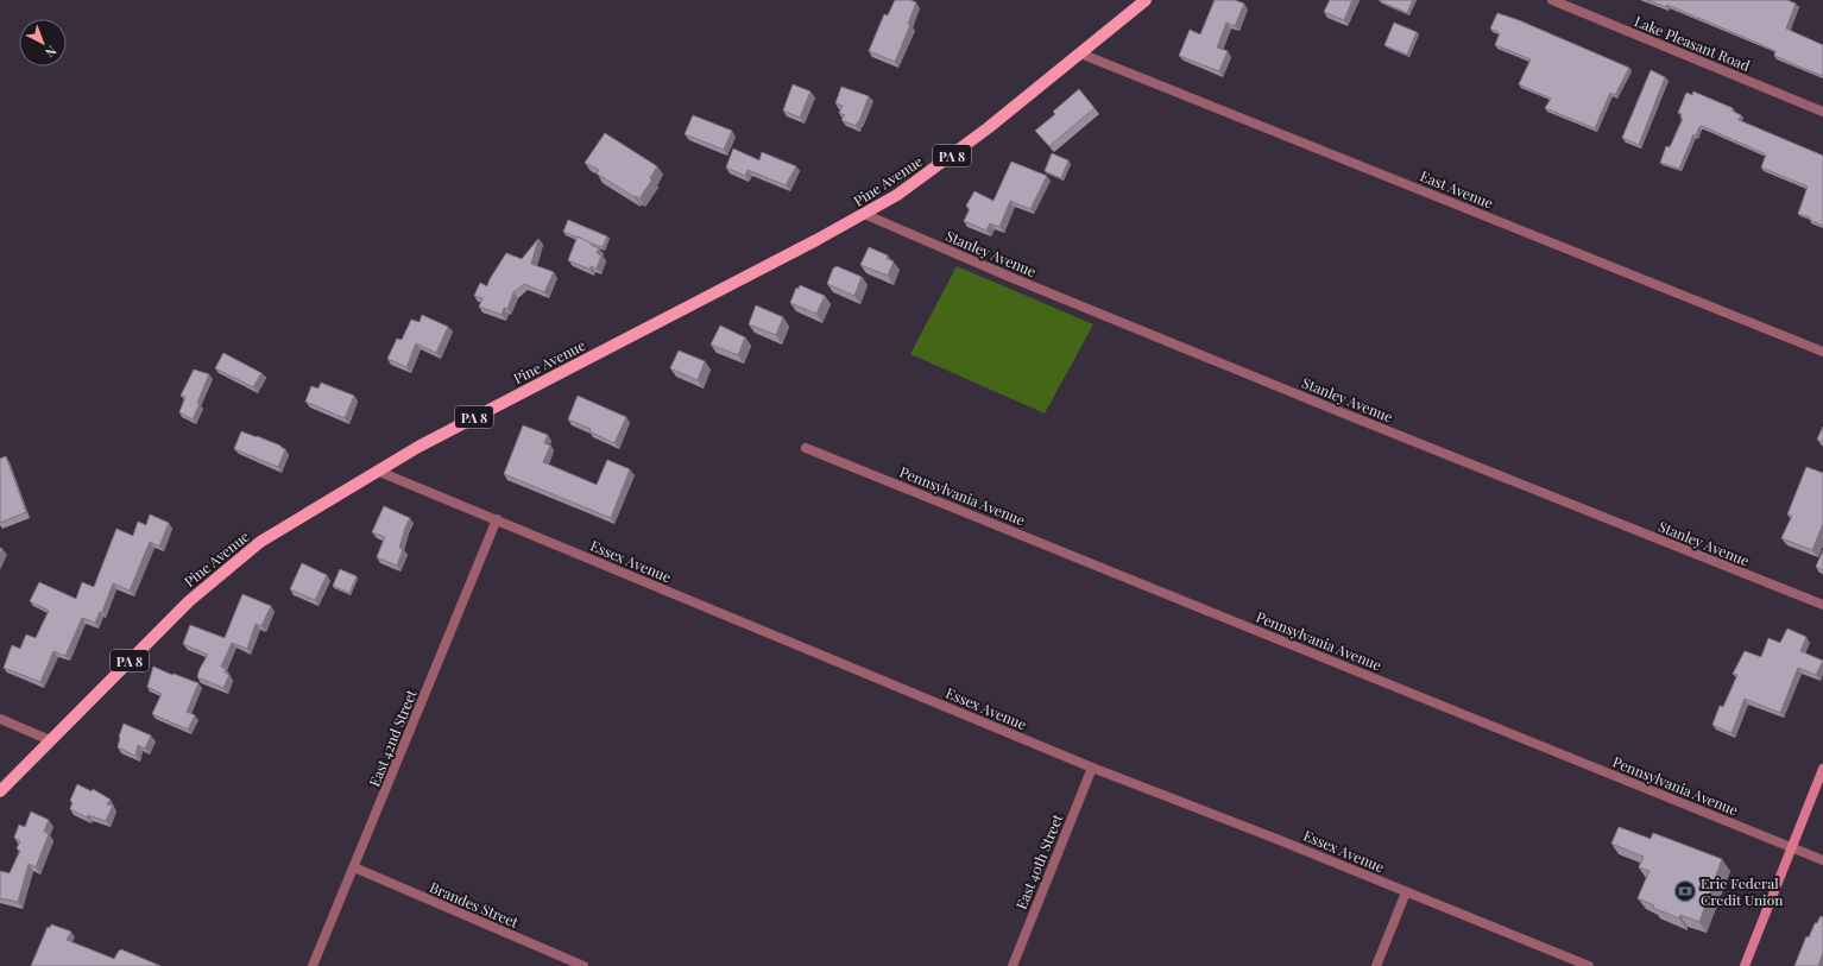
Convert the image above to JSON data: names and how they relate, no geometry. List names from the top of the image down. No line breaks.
{"streets":{"main road":["PA 8","Pine Avenue"],"street":["Lake Pleasant Road","East Avenue","Stanley Avenue","Pennsylvania Avenue","Essex Avenue","East 42nd Street","East 40th Street","Brandes Street"]},"crossings":[["Pine Avenue","East Avenue"],["Pine Avenue","Stanley Avenue"],["Pine Avenue","Essex Avenue"],["Essex Avenue","East 42nd Street"],["Essex Avenue","East 40th Street"],["East 42nd Street","Brandes Street"]],"places":{"bank":["Erie Federal Credit Union"]},"north":"bottom right"}
